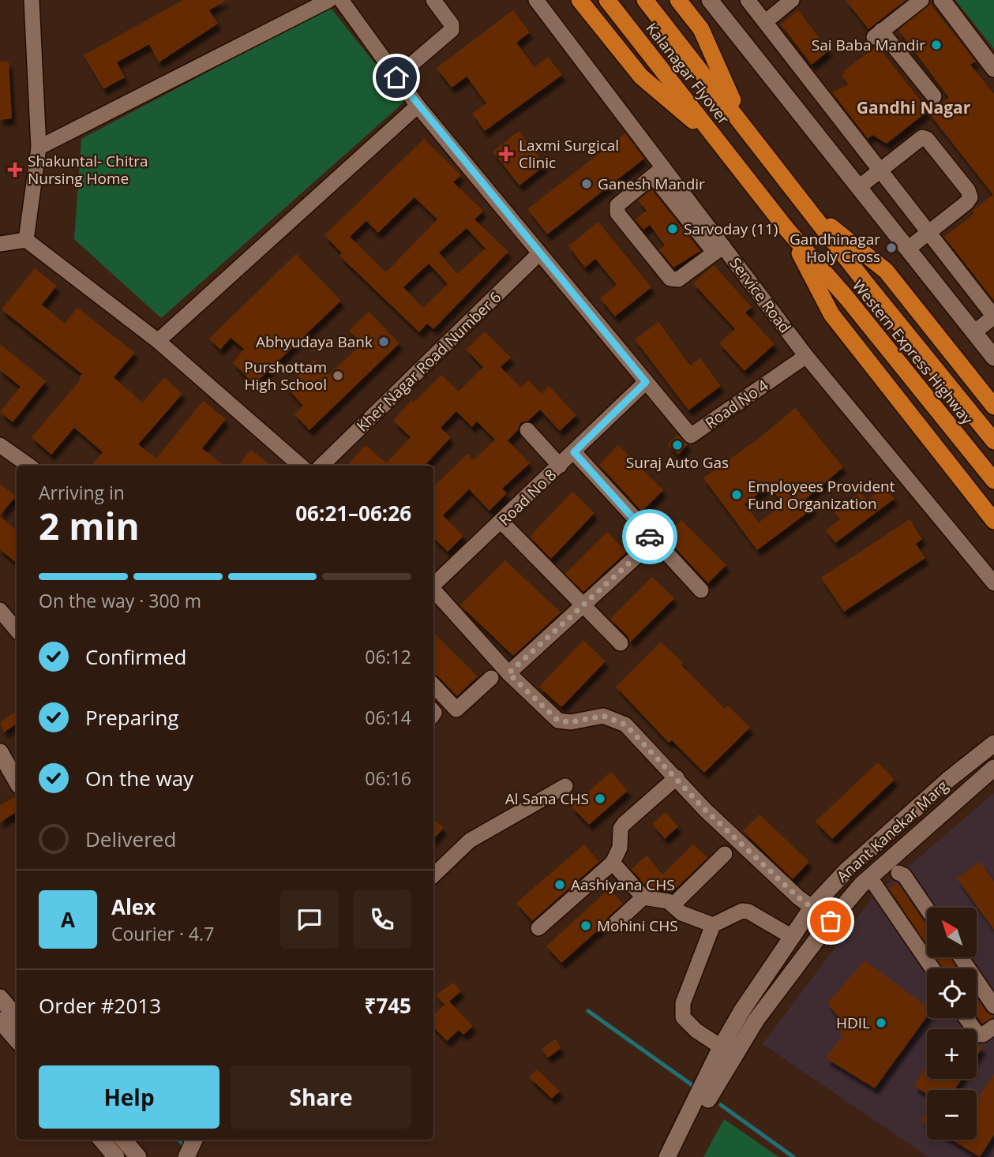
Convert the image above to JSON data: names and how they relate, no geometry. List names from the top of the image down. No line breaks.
{"streets":{"highway":["Kalanagar Flyover","Western Express Highway"],"street":["Service Road","Kher Nagar Road Number 6","Road No 4","Road No 8","Anant Kanekar Marg"]},"crossings":[["Kalanagar Flyover","Western Express Highway"],["Service Road","Road No 4"],["Kher Nagar Road Number 6","Road No 4"],["Road No 4","Road No 8"]],"districts":["Gandhi Nagar"],"places":{"other":["Sai Baba Mandir","Ganesh Mandir","Sarvoday (11)","Gandhinagar Holy Cross","Abhyudaya Bank","Purshottam High School","Suraj Auto Gas","Employees Provident Fund Organization","Al Sana CHS","Aashiyana CHS","Mohini CHS","HDIL"],"health":["Laxmi Surgical Clinic","Shakuntal- Chitra Nursing Home"]},"north":"top left","page":{"heading":["2 min","Arriving in","06:21–06:26"],"panel":["Alex","Courier · 4.7","Order #2013","₹745"],"bar":"On the way · 300 m","list":[["Confirmed","06:12"],["Preparing","06:14"],["On the way","06:16"],"Delivered"],"round":"A","map_buttons":["+","−"],"buttons":["Help","Share"]}}
